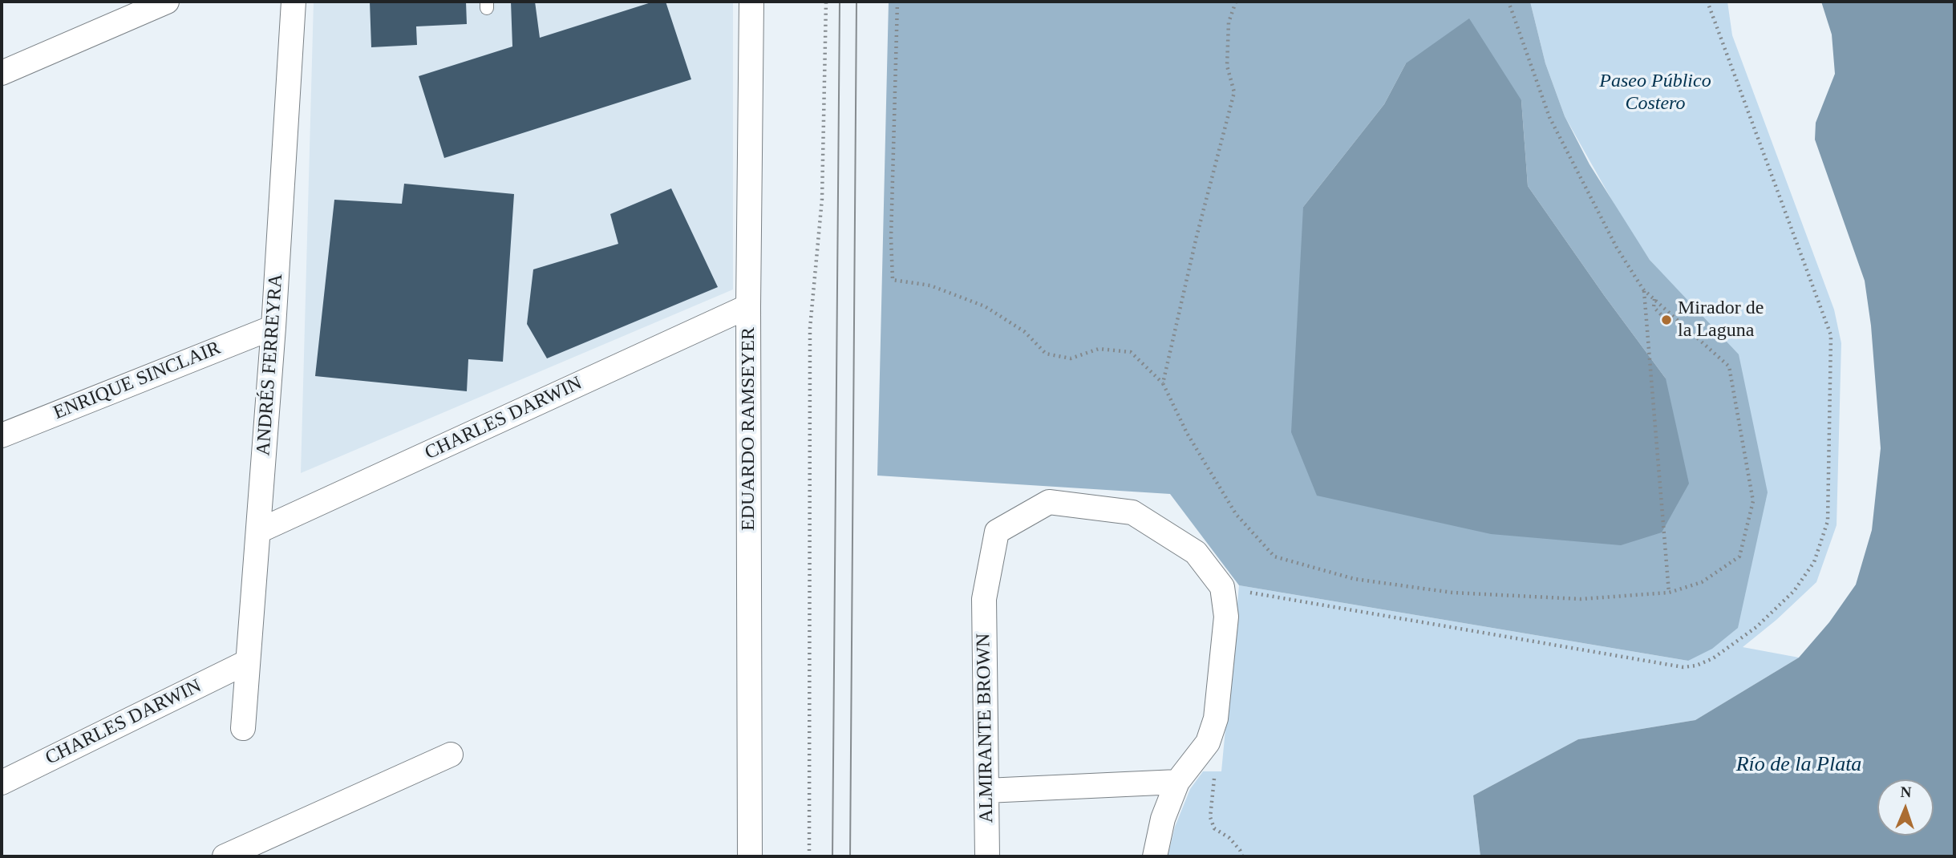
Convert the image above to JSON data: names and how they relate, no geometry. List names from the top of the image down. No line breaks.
{"streets":{"street":["ANDRÉS FERREYRA","ENRIQUE SINCLAIR","CHARLES DARWIN","EDUARDO RAMSEYER","ALMIRANTE BROWN"]},"crossings":[["ANDRÉS FERREYRA","ENRIQUE SINCLAIR"],["ANDRÉS FERREYRA","CHARLES DARWIN"],["CHARLES DARWIN","EDUARDO RAMSEYER"]],"water":["Río de la Plata"],"parks":["Paseo Público Costero"],"places":["Mirador de la Laguna"],"north":"top"}
